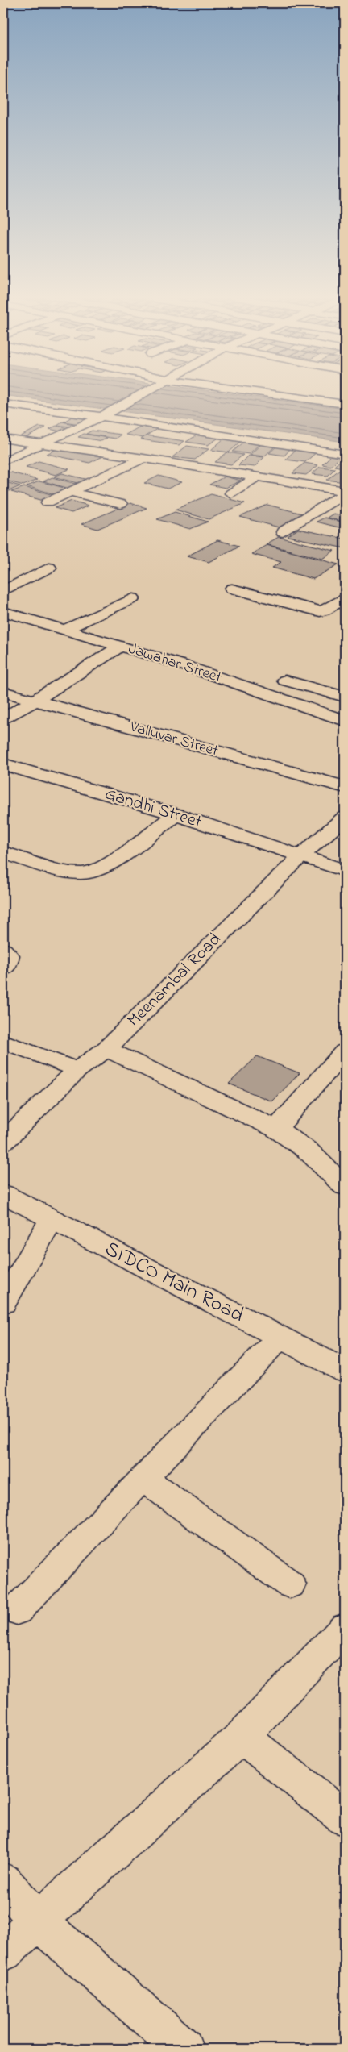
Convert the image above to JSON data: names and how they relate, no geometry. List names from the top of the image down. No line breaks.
{"streets":{"street":["Jawahar Street","Valluvar Street","Gandhi Street","Meenambal Road","SIDCO Main Road"]},"crossings":[["Gandhi Street","Meenambal Road"]]}
